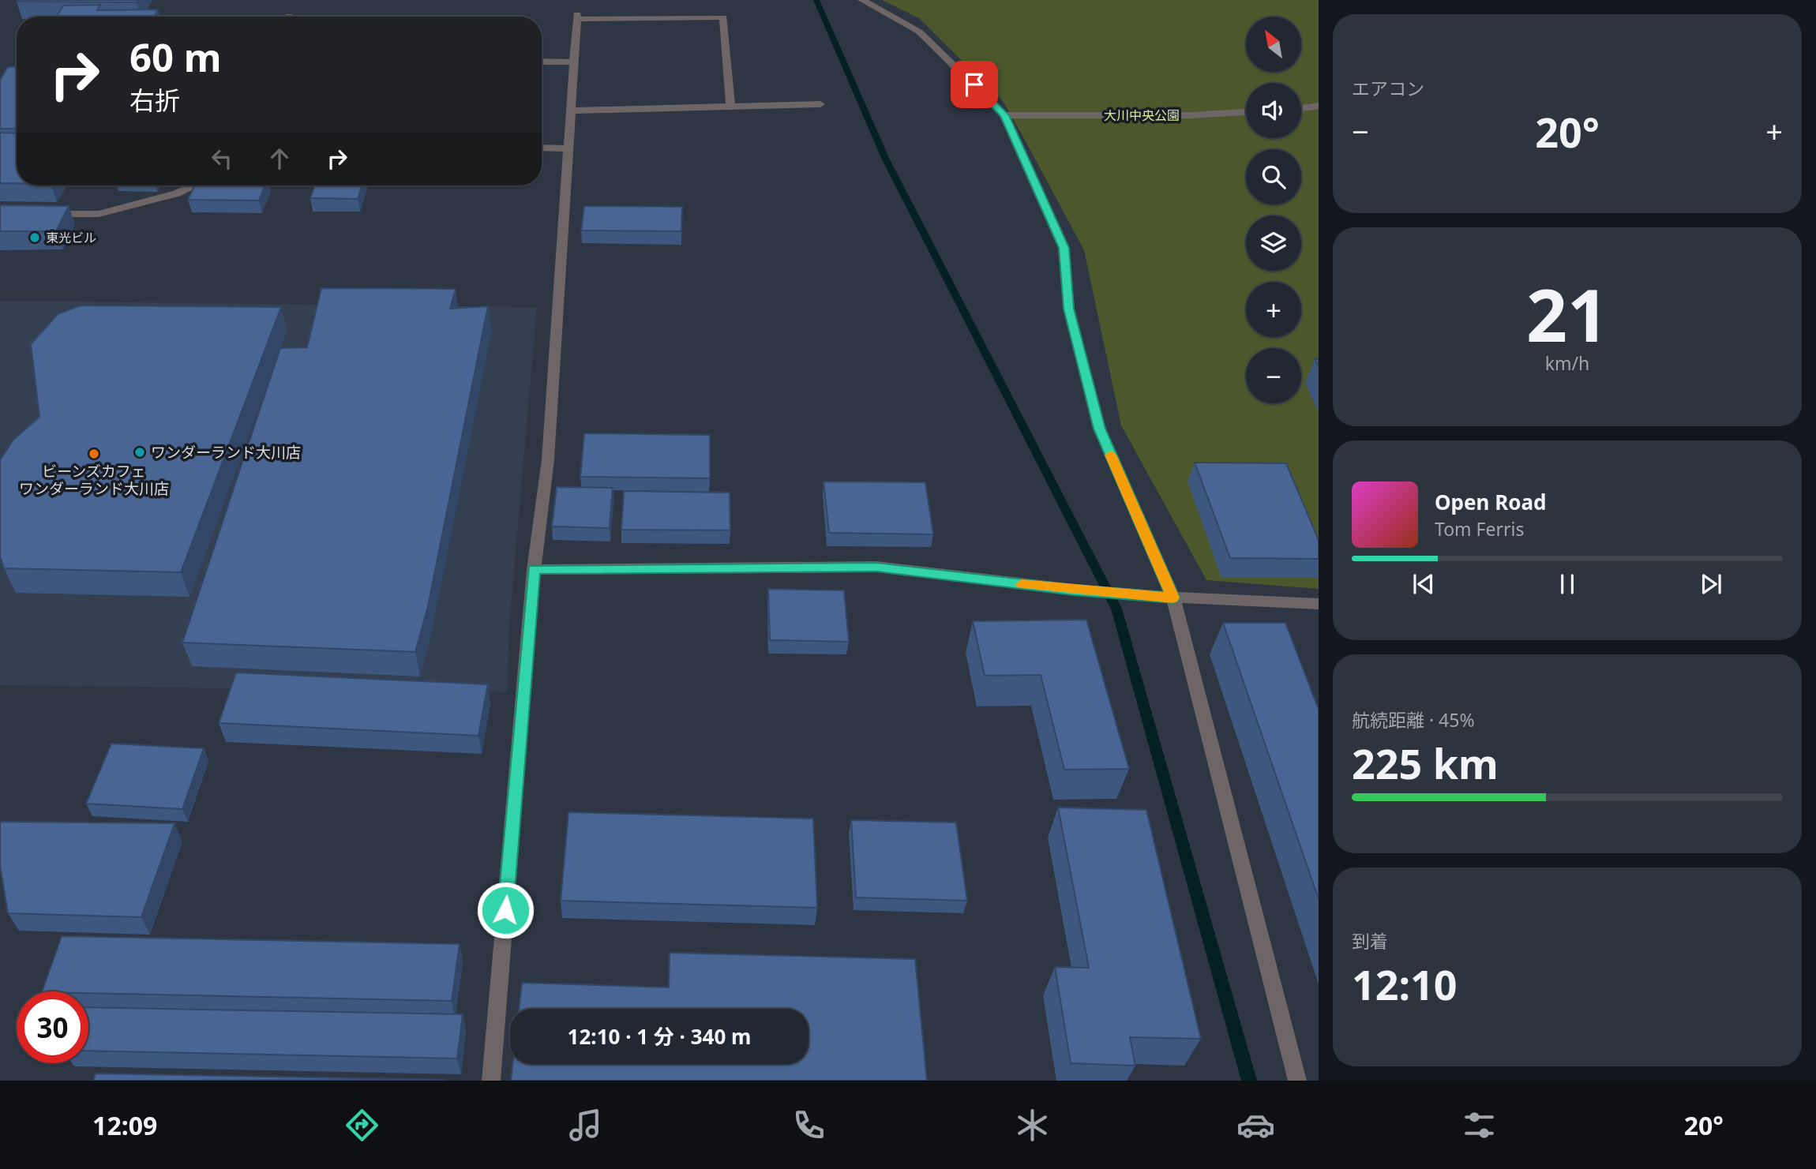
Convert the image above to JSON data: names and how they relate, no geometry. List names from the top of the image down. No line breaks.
{"parks":["大川中央公園"],"places":["東光ビル","ワンダーランド大川店","ビーンズカフェ ワンダーランド大川店"],"north":"top left","page":{"tile":["エアコン",["21","km/h"],["航続距離 · 45%","225 km"],["到着","12:10"]],"map_buttons":["+","−"],"turn":["60 m","右折"],"heat":["−","20°","+"],"song":["Open Road","Tom Ferris"],"limit":"30","trip":"12:10 · 1 分 · 340 m","tabs":["12:09","20°"]}}
